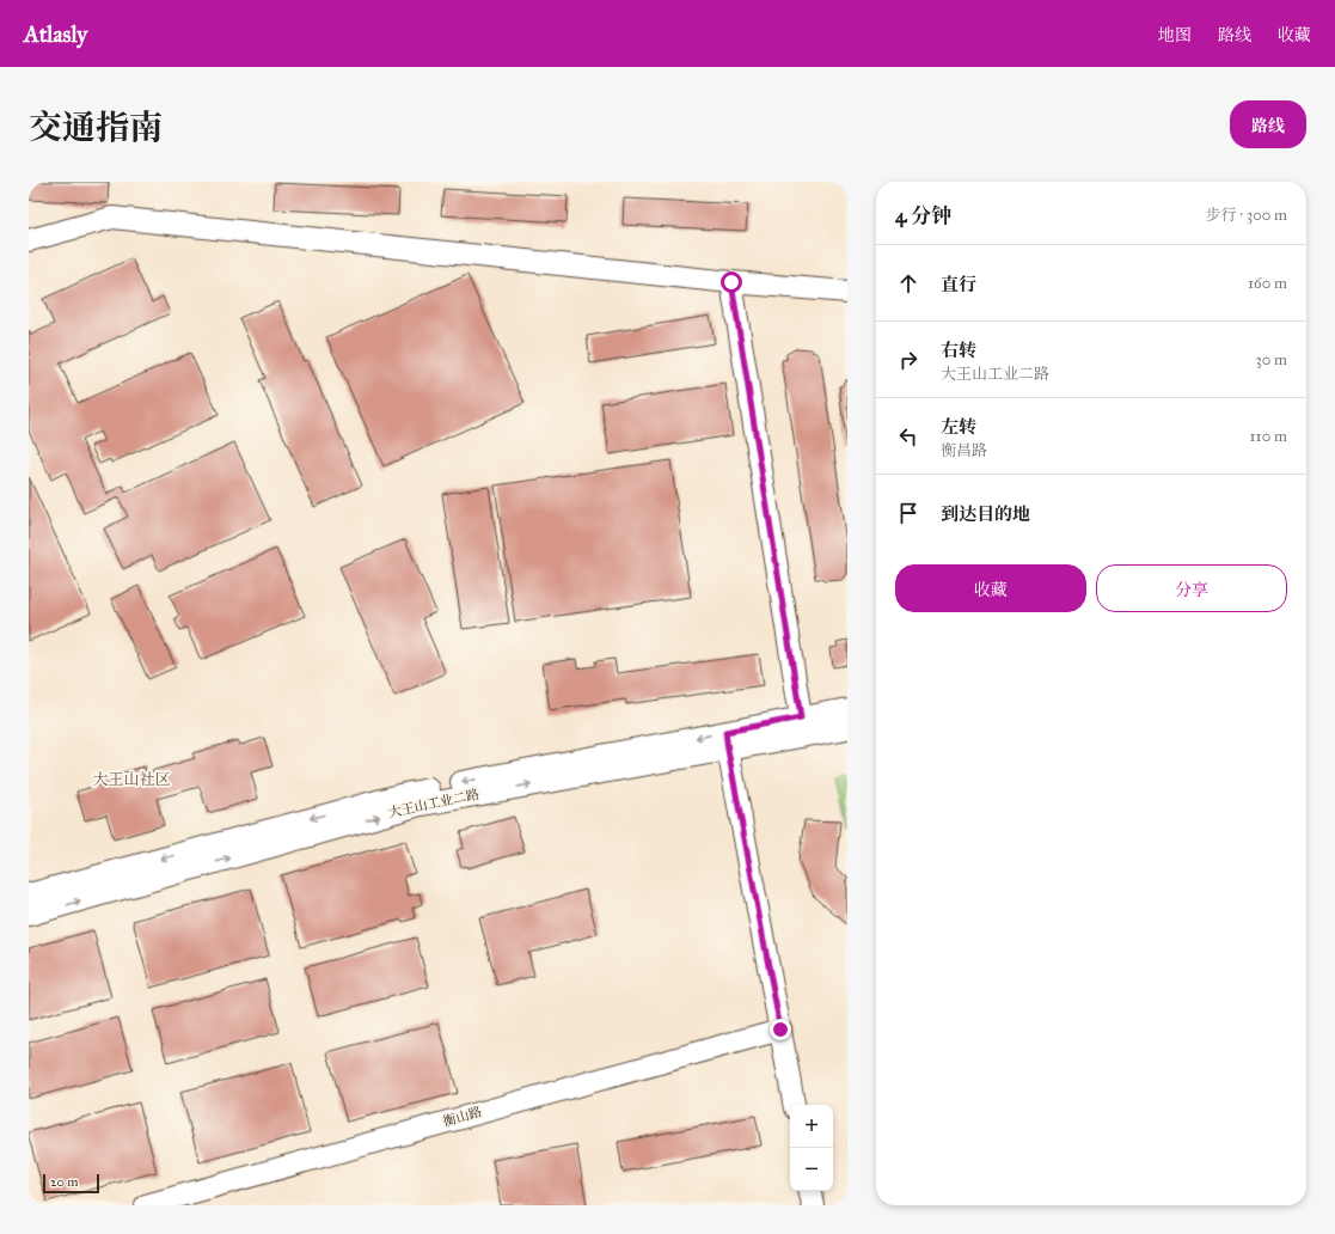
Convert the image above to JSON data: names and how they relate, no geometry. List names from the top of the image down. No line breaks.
{"streets":{"street":["大王山工业二路","衡山路"]},"districts":["大王山社区"],"scale_bar":"20 m","page":{"header":"Atlasly","nav":["地图","路线","收藏"],"title":"交通指南","buttons":["路线",["收藏","分享"]],"heading":["4 分钟","步行 · 300 m"],"list":[["直行","160 m"],["右转","大王山工业二路","30 m"],["左转","衡昌路","110 m"],"到达目的地"],"map_buttons":["+","−"],"scale":"20 m"}}
